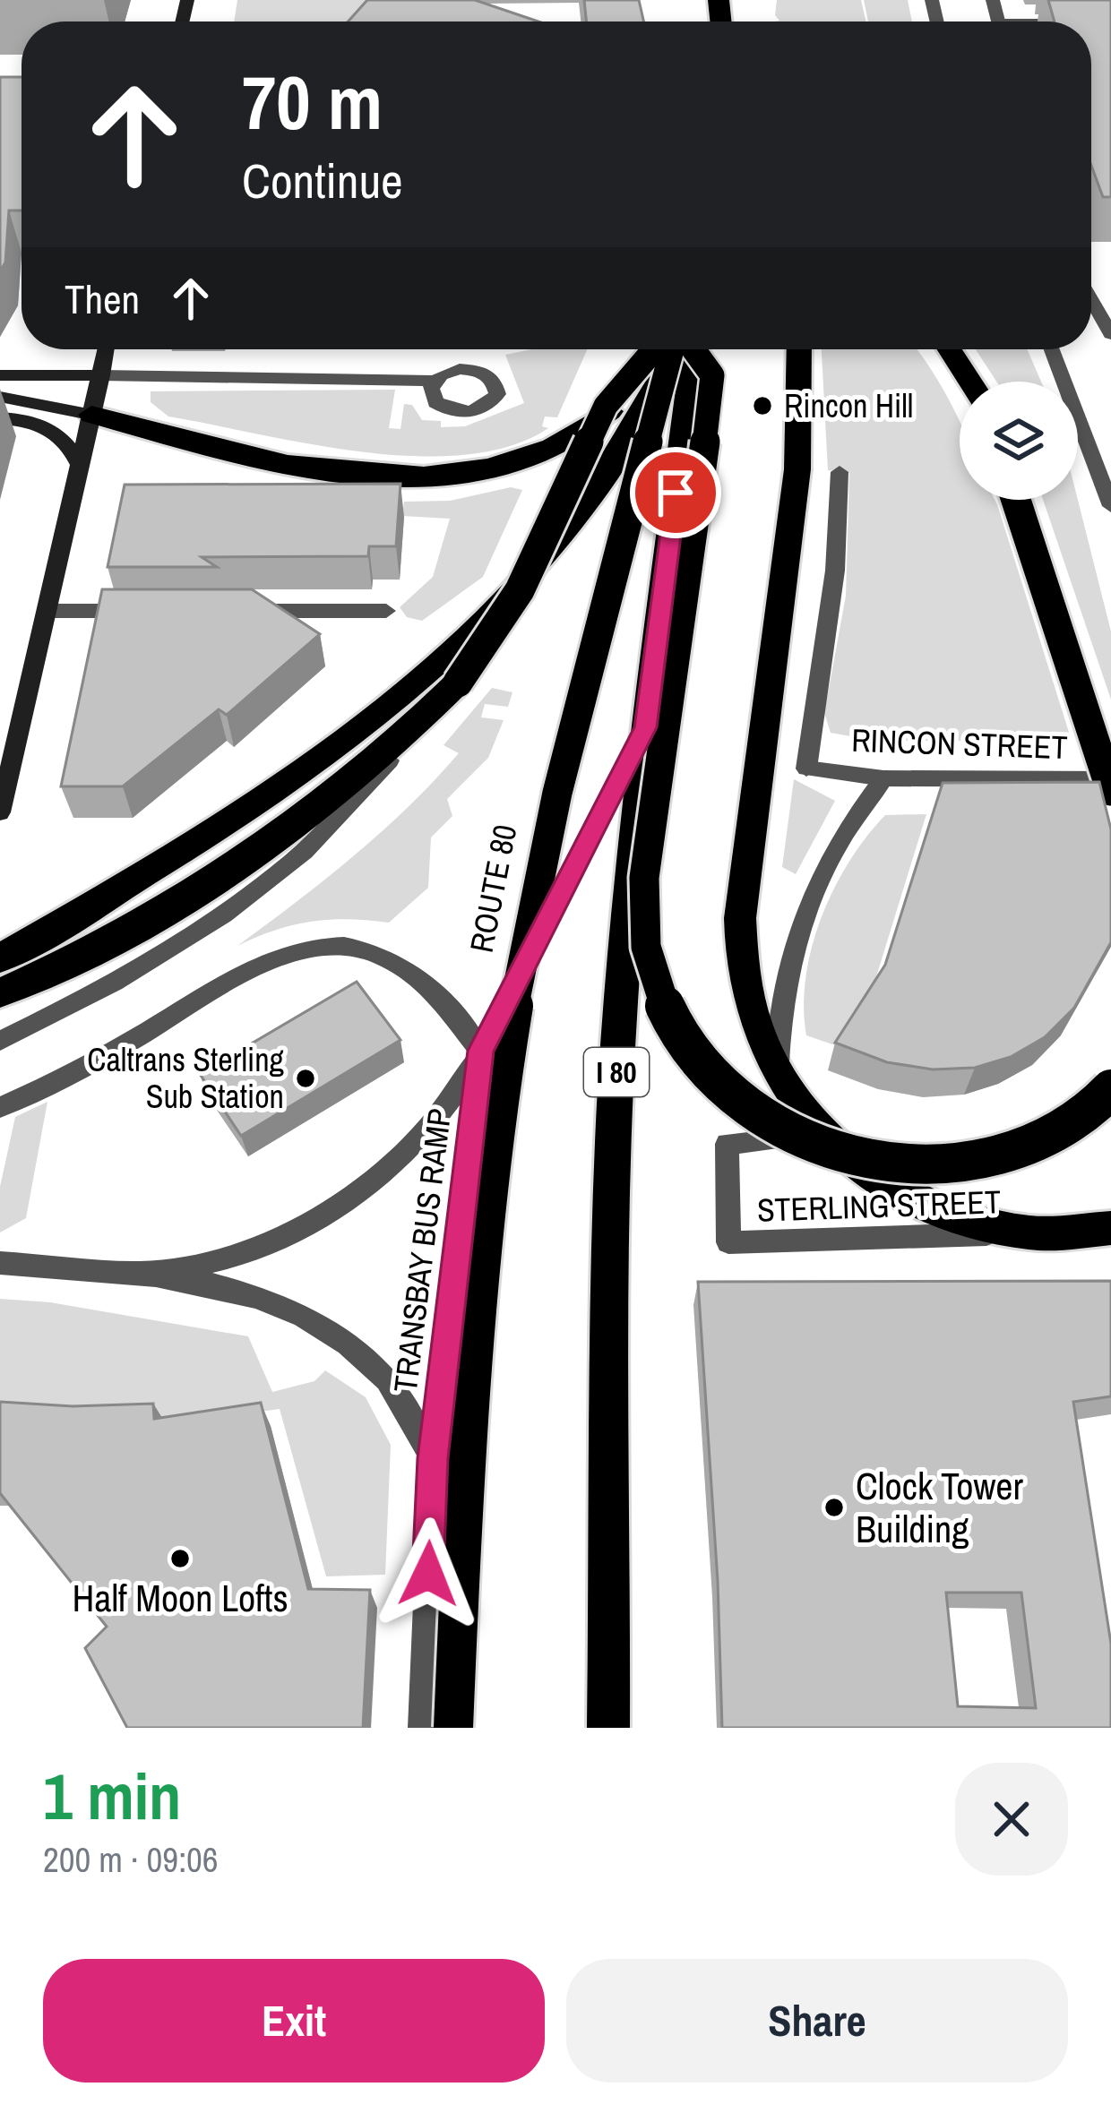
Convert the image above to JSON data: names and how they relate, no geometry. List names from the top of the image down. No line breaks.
{"streets":{"highway":["ROUTE 80","I 80"],"street":["RINCON STREET","STERLING STREET","TRANSBAY BUS RAMP"]},"places":["Rincon Hill","Caltrans Sterling Sub Station","Clock Tower Building","Half Moon Lofts"],"page":{"turn":["70 m","Continue"],"then":"Then","heading":["1 min","200 m · 09:06"],"buttons":["Exit","Share"]}}
